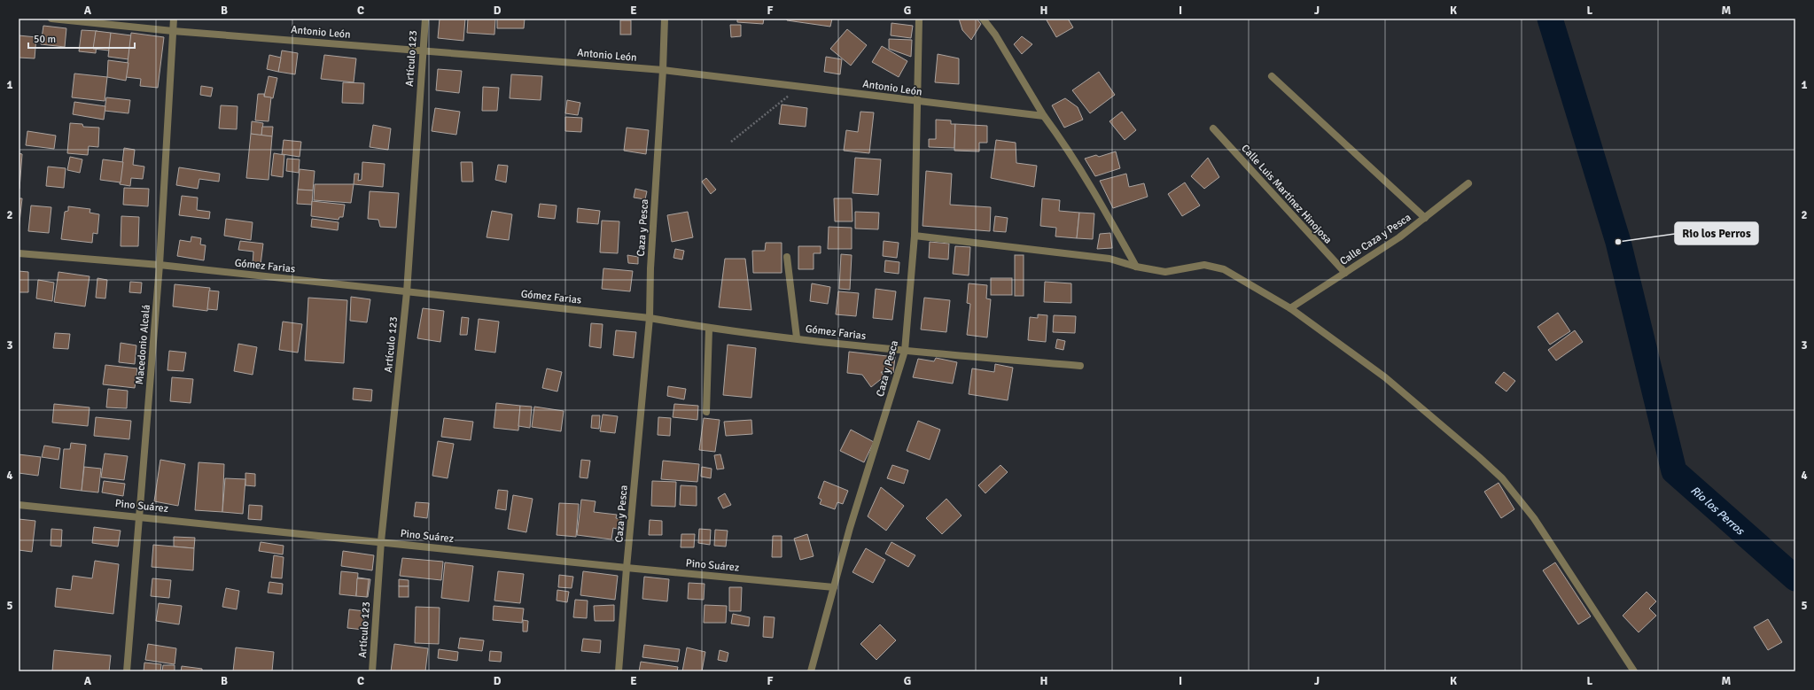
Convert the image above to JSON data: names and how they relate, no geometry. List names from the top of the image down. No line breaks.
{"streets":{"street":["Antonio León","Artículo 123","Calle Luis Martínez Hinojosa","Caza y Pesca","Calle Caza y Pesca","Gómez Farias","Macedonio Alcalá","Pino Suárez"]},"crossings":[["Antonio León","Artículo 123"],["Antonio León","Caza y Pesca"],["Antonio León","Macedonio Alcalá"],["Artículo 123","Gómez Farias"],["Artículo 123","Pino Suárez"],["Calle Luis Martínez Hinojosa","Calle Caza y Pesca"],["Caza y Pesca","Gómez Farias"],["Caza y Pesca","Pino Suárez"],["Gómez Farias","Macedonio Alcalá"],["Macedonio Alcalá","Pino Suárez"]],"water":["Rio los Perros"],"places":["Rio los Perros"],"scale_bar":"50 m","grid":{"columns":["A","B","C","D","E","F","G","H","I","J","K","L","M"],"rows":["1","2","3","4","5"]}}
